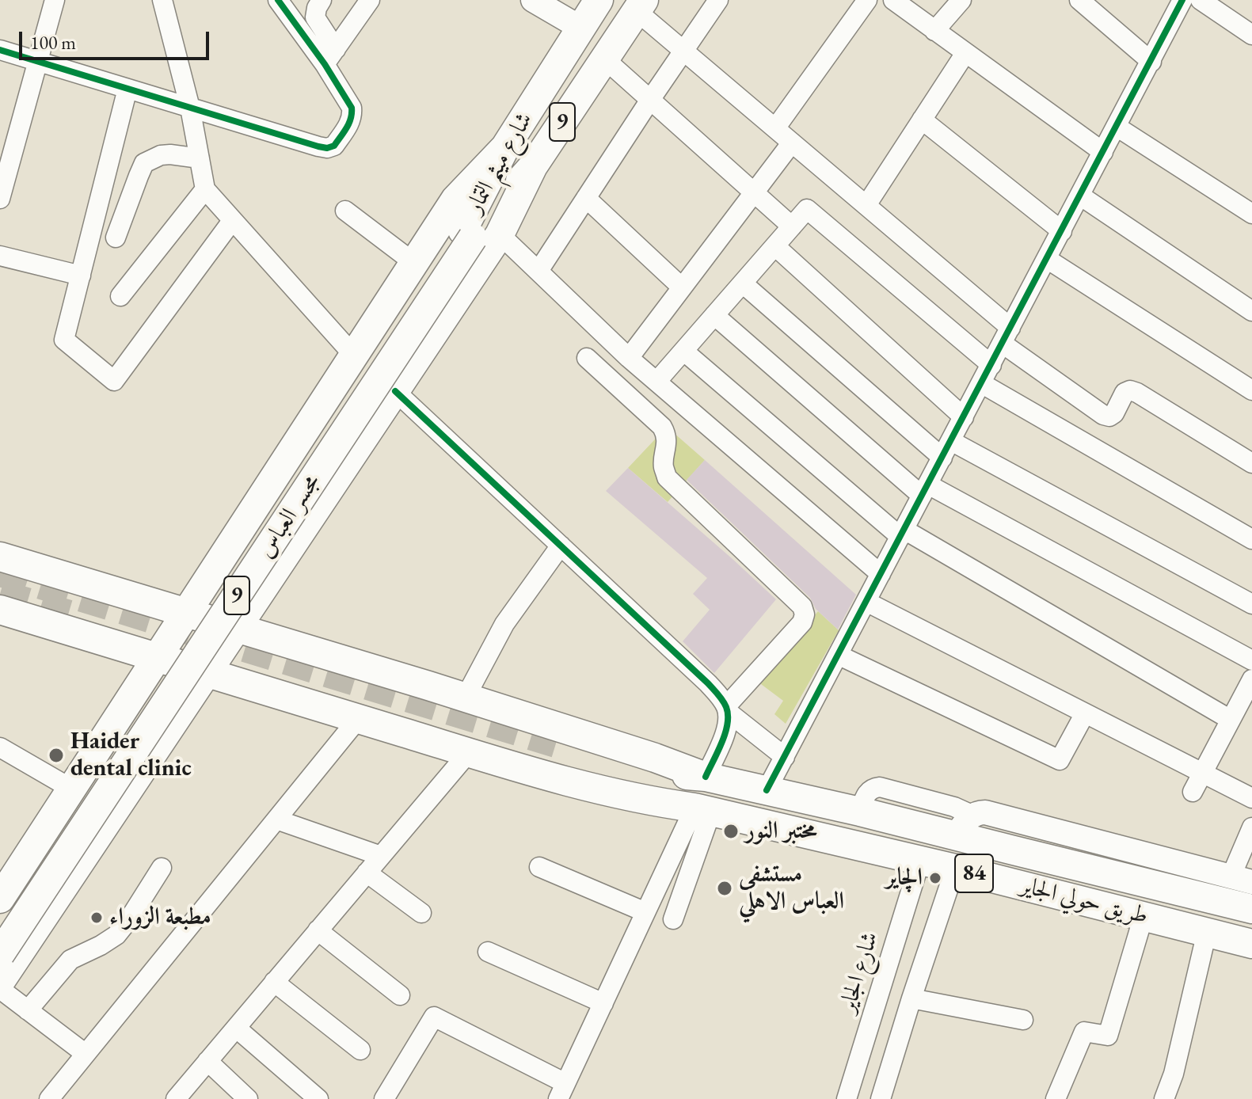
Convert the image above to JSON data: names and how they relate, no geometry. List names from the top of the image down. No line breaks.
{"streets":{"highway":["9","شارع ميثم التمار","مجسر العباس","84","طريق حولي الجاير"],"street":["شارع الجاير"]},"crossings":[["شارع ميثم التمار","مجسر العباس"],["84","طريق حولي الجاير"],["طريق حولي الجاير","شارع الجاير"]],"places":["Haider dental clinic","مختبر النور","الچاير","مستشفى العباس الاهلي","مطبعة الزوراء"],"scale_bar":"100 m"}
